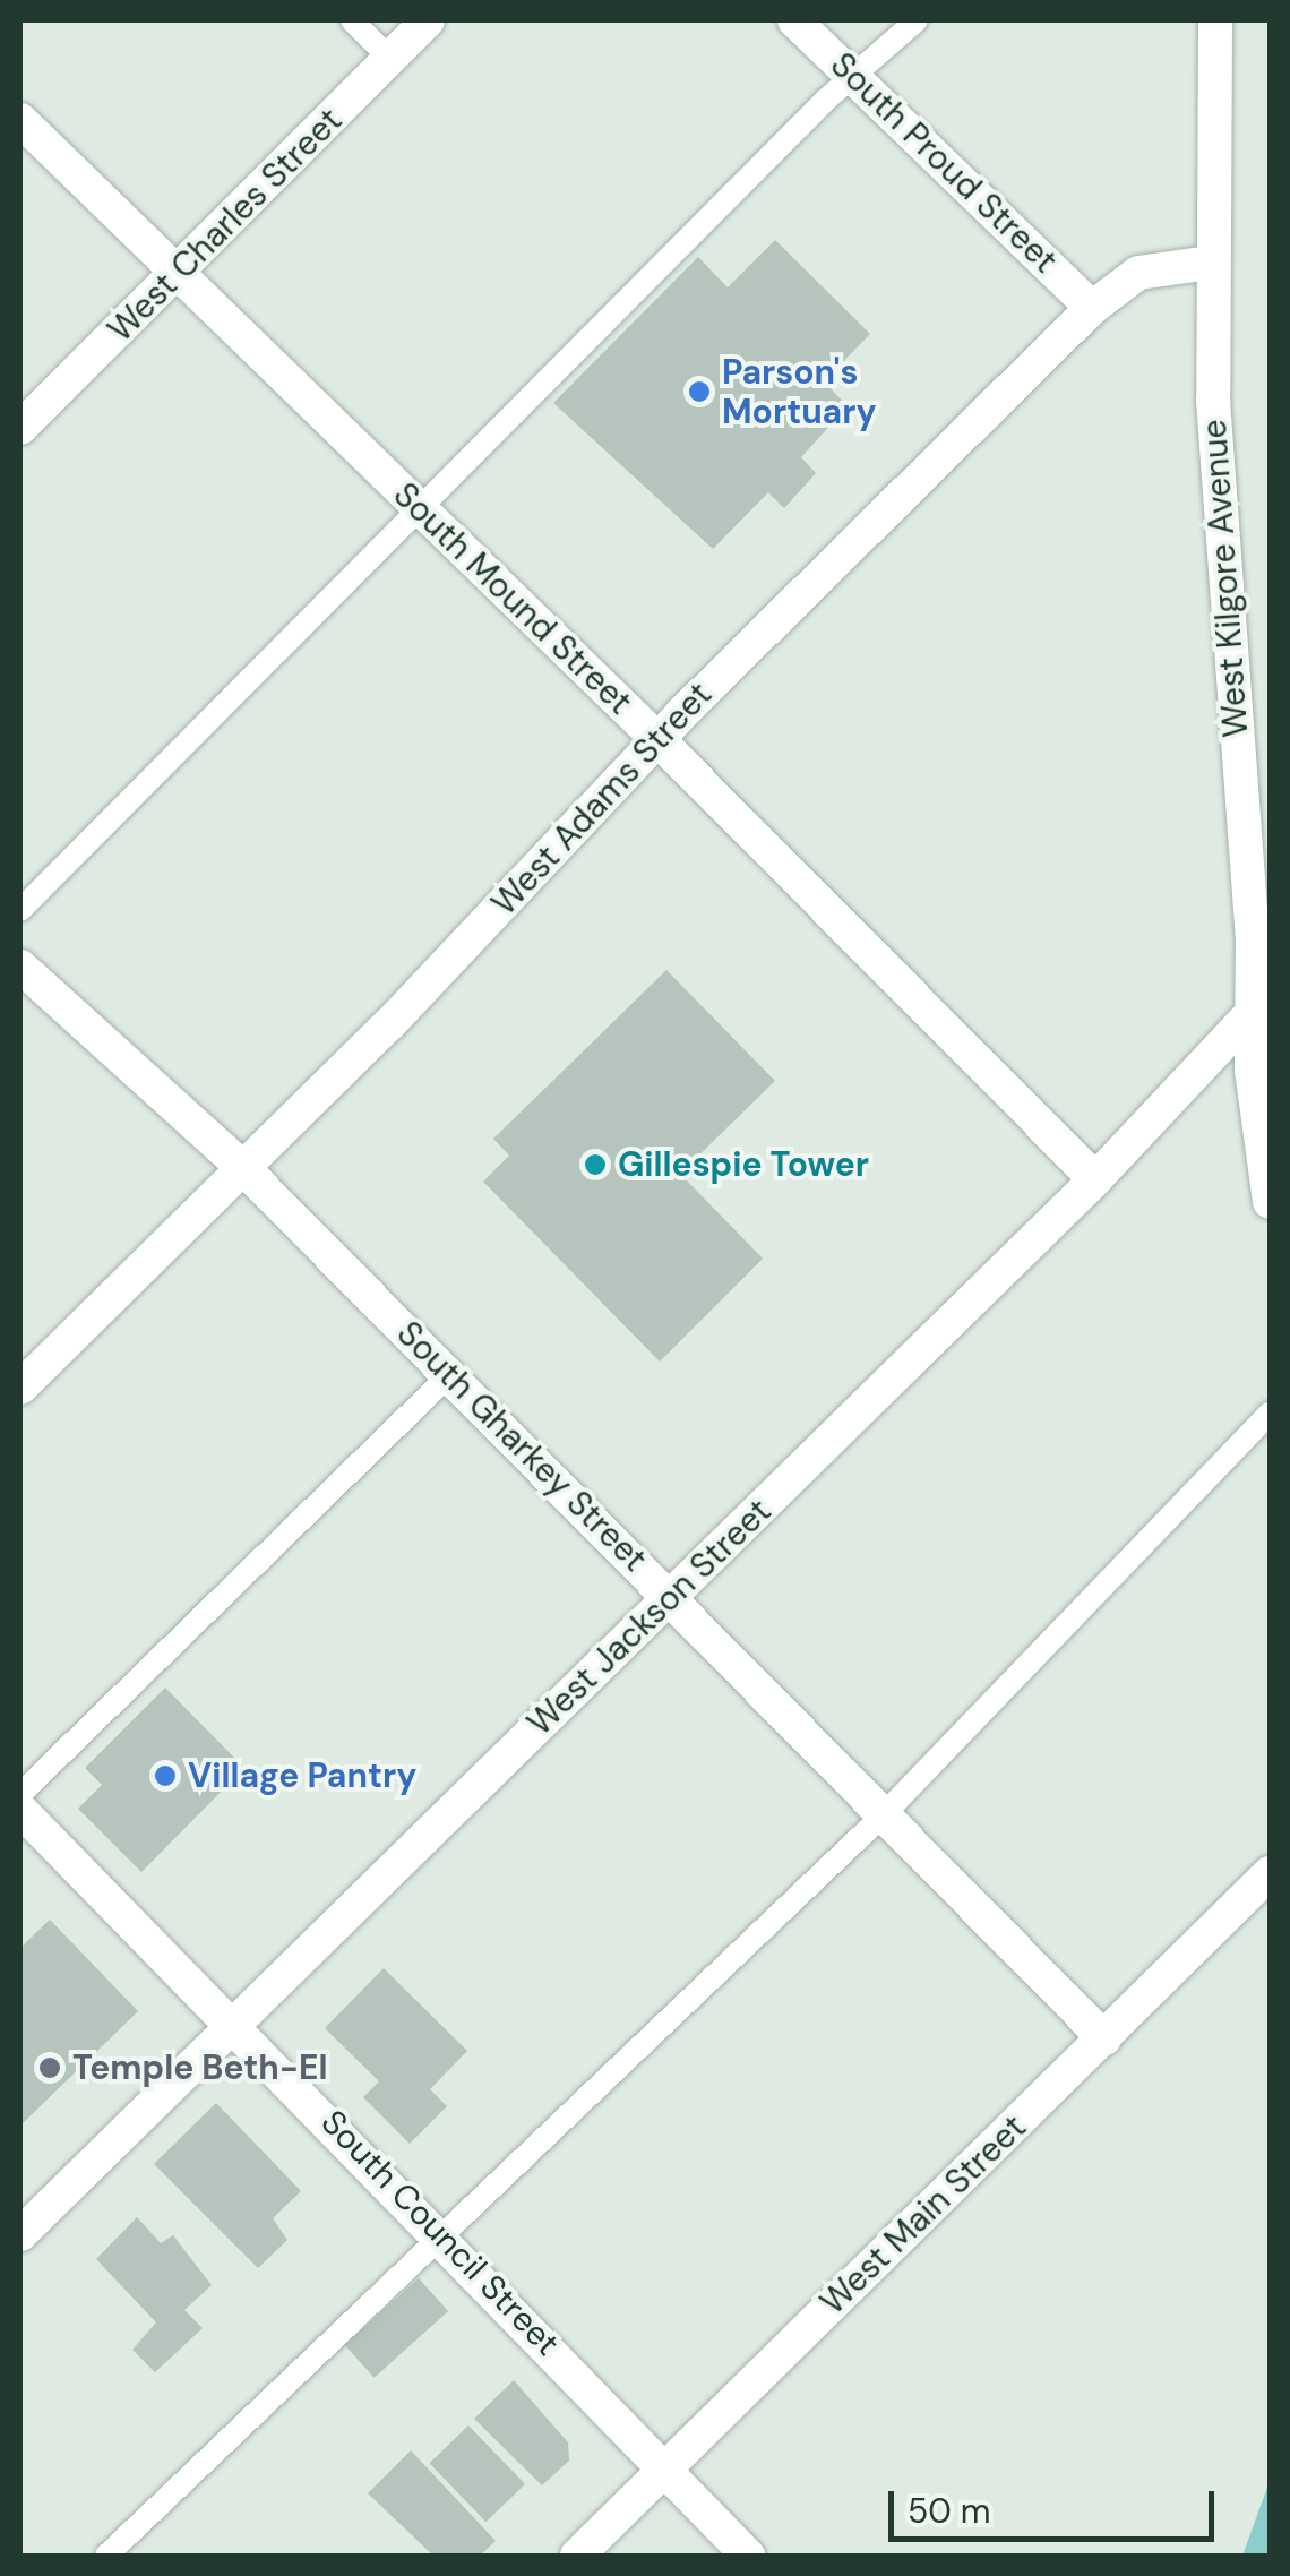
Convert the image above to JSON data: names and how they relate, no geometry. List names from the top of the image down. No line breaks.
{"streets":{"street":["South Proud Street","West Charles Street","West Kilgore Avenue","South Mound Street","West Adams Street","South Gharkey Street","West Jackson Street","West Main Street","South Council Street"]},"crossings":[["South Proud Street","West Adams Street"],["West Charles Street","South Mound Street"],["West Kilgore Avenue","West Adams Street"],["West Kilgore Avenue","West Jackson Street"],["South Mound Street","West Adams Street"],["South Mound Street","West Jackson Street"],["West Adams Street","South Gharkey Street"],["South Gharkey Street","West Jackson Street"],["South Gharkey Street","West Main Street"],["West Jackson Street","South Council Street"],["West Main Street","South Council Street"]],"places":["Parson's Mortuary","Gillespie Tower","Village Pantry","Temple Beth-El"],"scale_bar":"50 m"}
